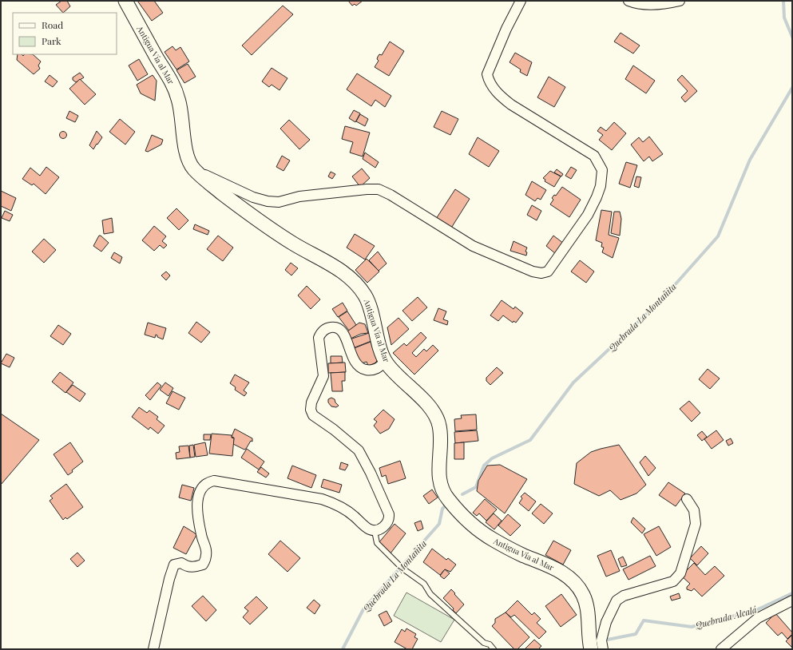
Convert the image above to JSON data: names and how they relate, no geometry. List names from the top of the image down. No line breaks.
{"streets":{"main road":["Antigua Vía al Mar"]},"water":["Quebrada La Montañita","Quebrada Alcalá"],"legend":["Road","Park"]}
